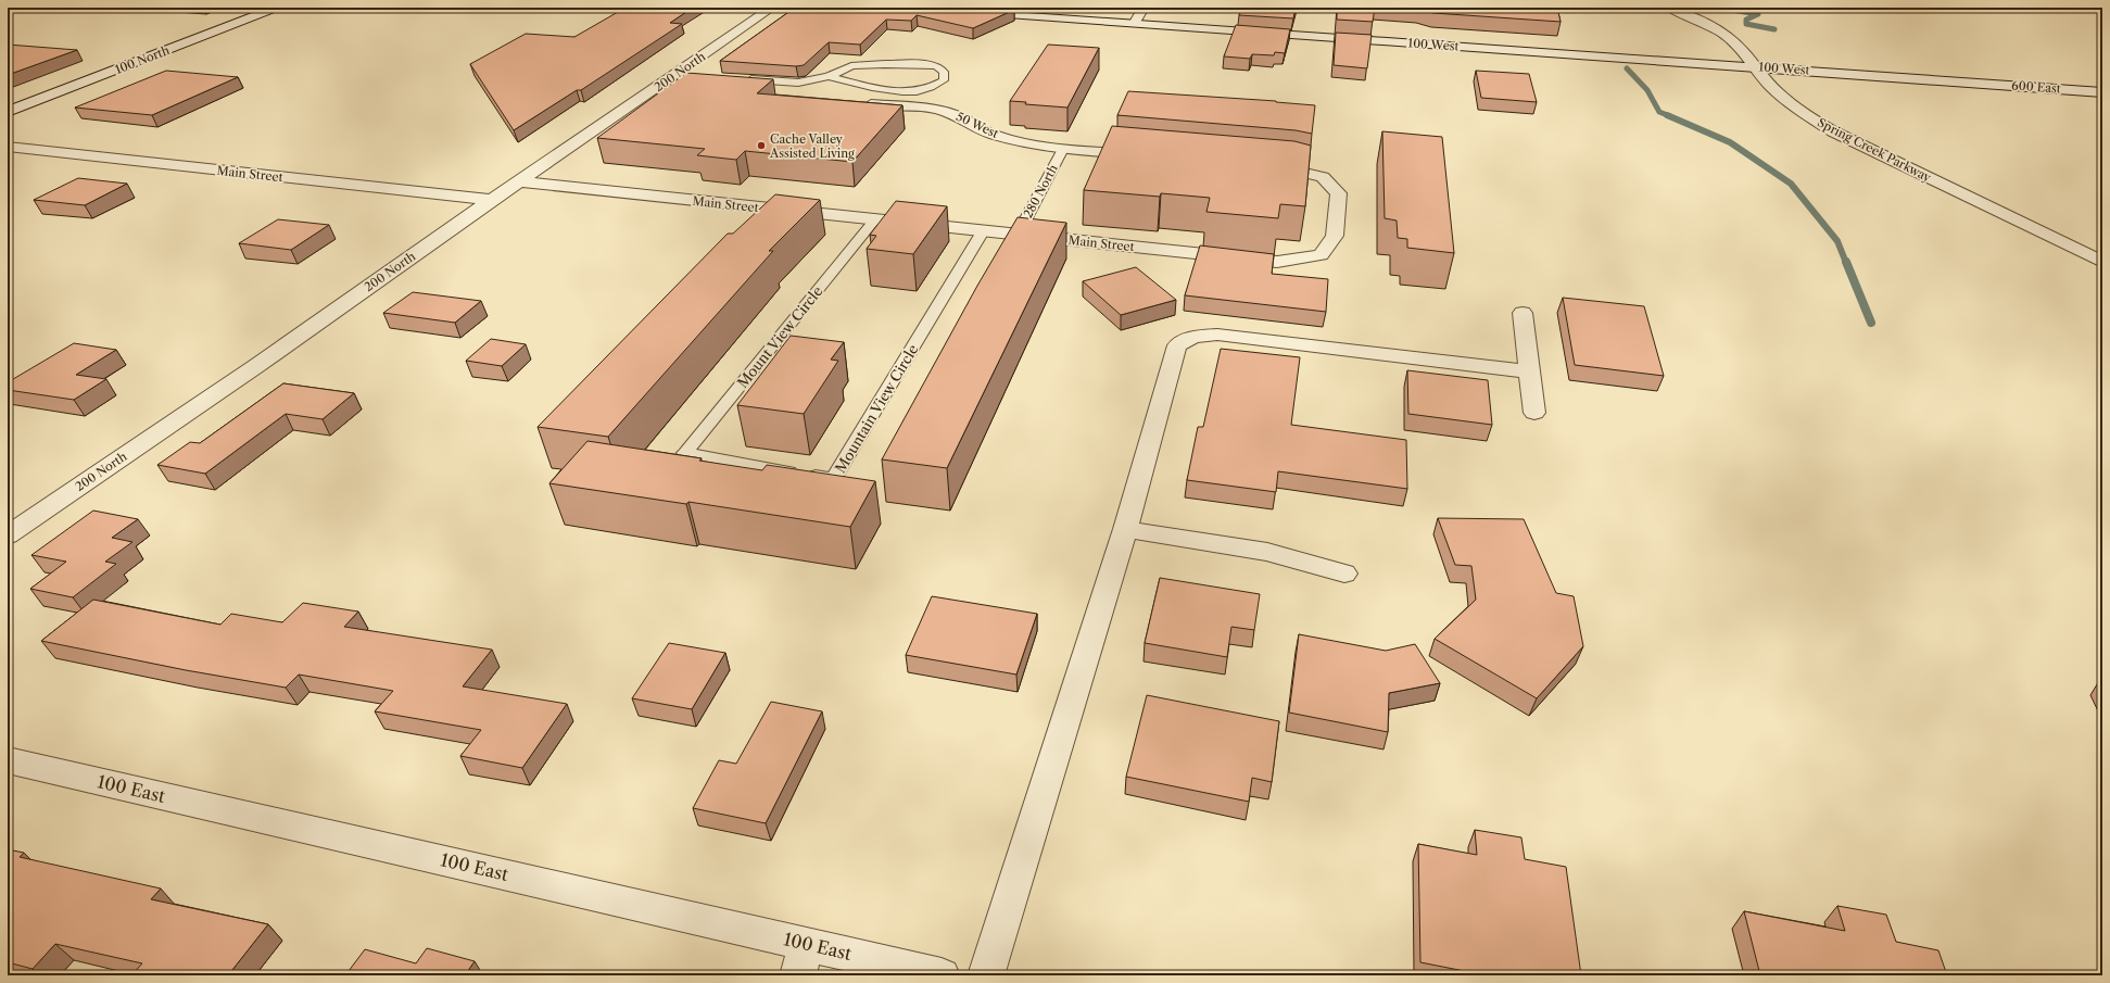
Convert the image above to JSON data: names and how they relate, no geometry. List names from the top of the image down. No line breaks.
{"streets":{"street":["100 West","100 North","200 North","600 East","50 West","Spring Creek Parkway","Main Street","100 East"],"lane":["280 North","Mount View Circle","Mountain View Circle"]},"crossings":[["100 West","600 East"],["100 West","Spring Creek Parkway"],["200 North","Main Street"],["50 West","280 North"],["Main Street","280 North"],["Main Street","Mount View Circle"],["Main Street","Mountain View Circle"],["Mount View Circle","Mountain View Circle"]],"places":["Cache Valley Assisted Living"]}
